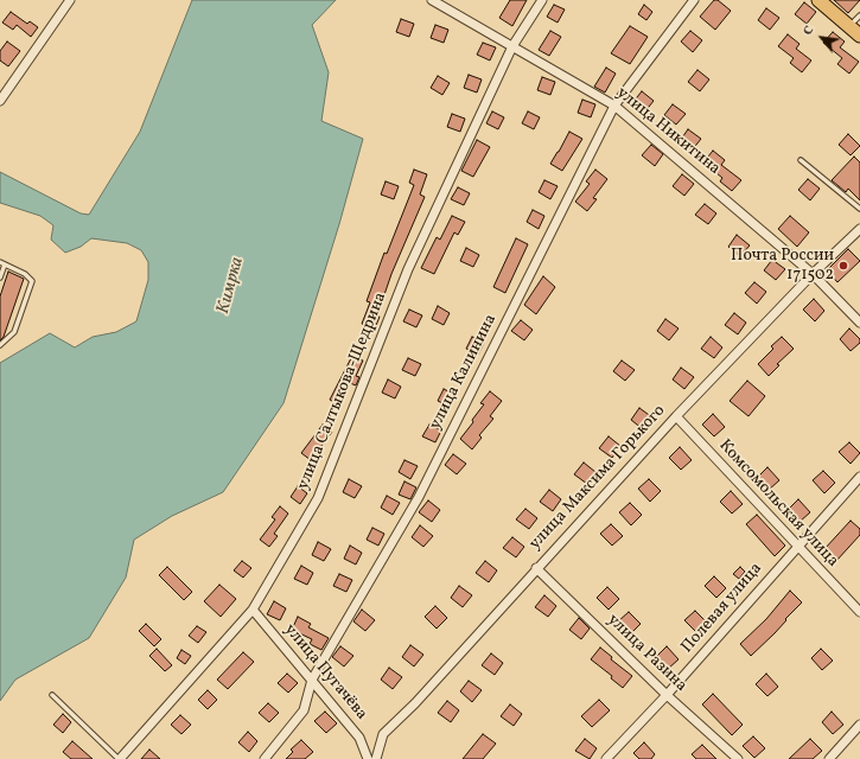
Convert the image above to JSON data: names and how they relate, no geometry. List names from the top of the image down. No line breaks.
{"streets":{"street":["улица Никитина","улица Калинина","улица Салтыкова-Щедрина","улица Максима Горького","Комсомольская улица","Полевая улица","улица Разина","улица Пугачёва"]},"crossings":[["улица Никитина","улица Калинина"],["улица Никитина","улица Салтыкова-Щедрина"],["улица Никитина","улица Максима Горького"],["улица Калинина","улица Пугачёва"],["улица Салтыкова-Щедрина","улица Пугачёва"],["улица Максима Горького","Комсомольская улица"],["улица Максима Горького","улица Разина"],["Комсомольская улица","Полевая улица"],["Полевая улица","улица Разина"]],"water":["Кимрка"],"places":["Почта России 171502"],"north":"top left"}
